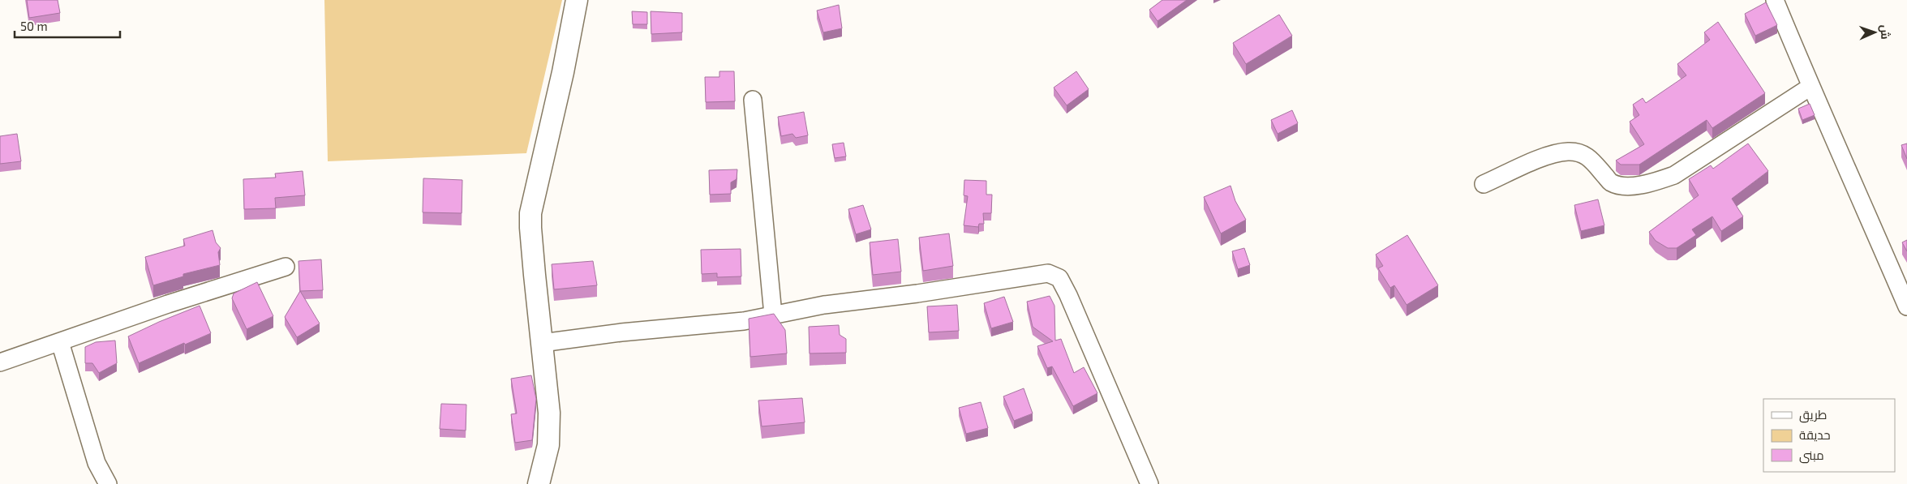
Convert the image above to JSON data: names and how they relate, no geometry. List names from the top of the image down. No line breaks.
{"legend":["طريق","حديقة","مبنى"],"scale_bar":"50 m","north":"right"}
